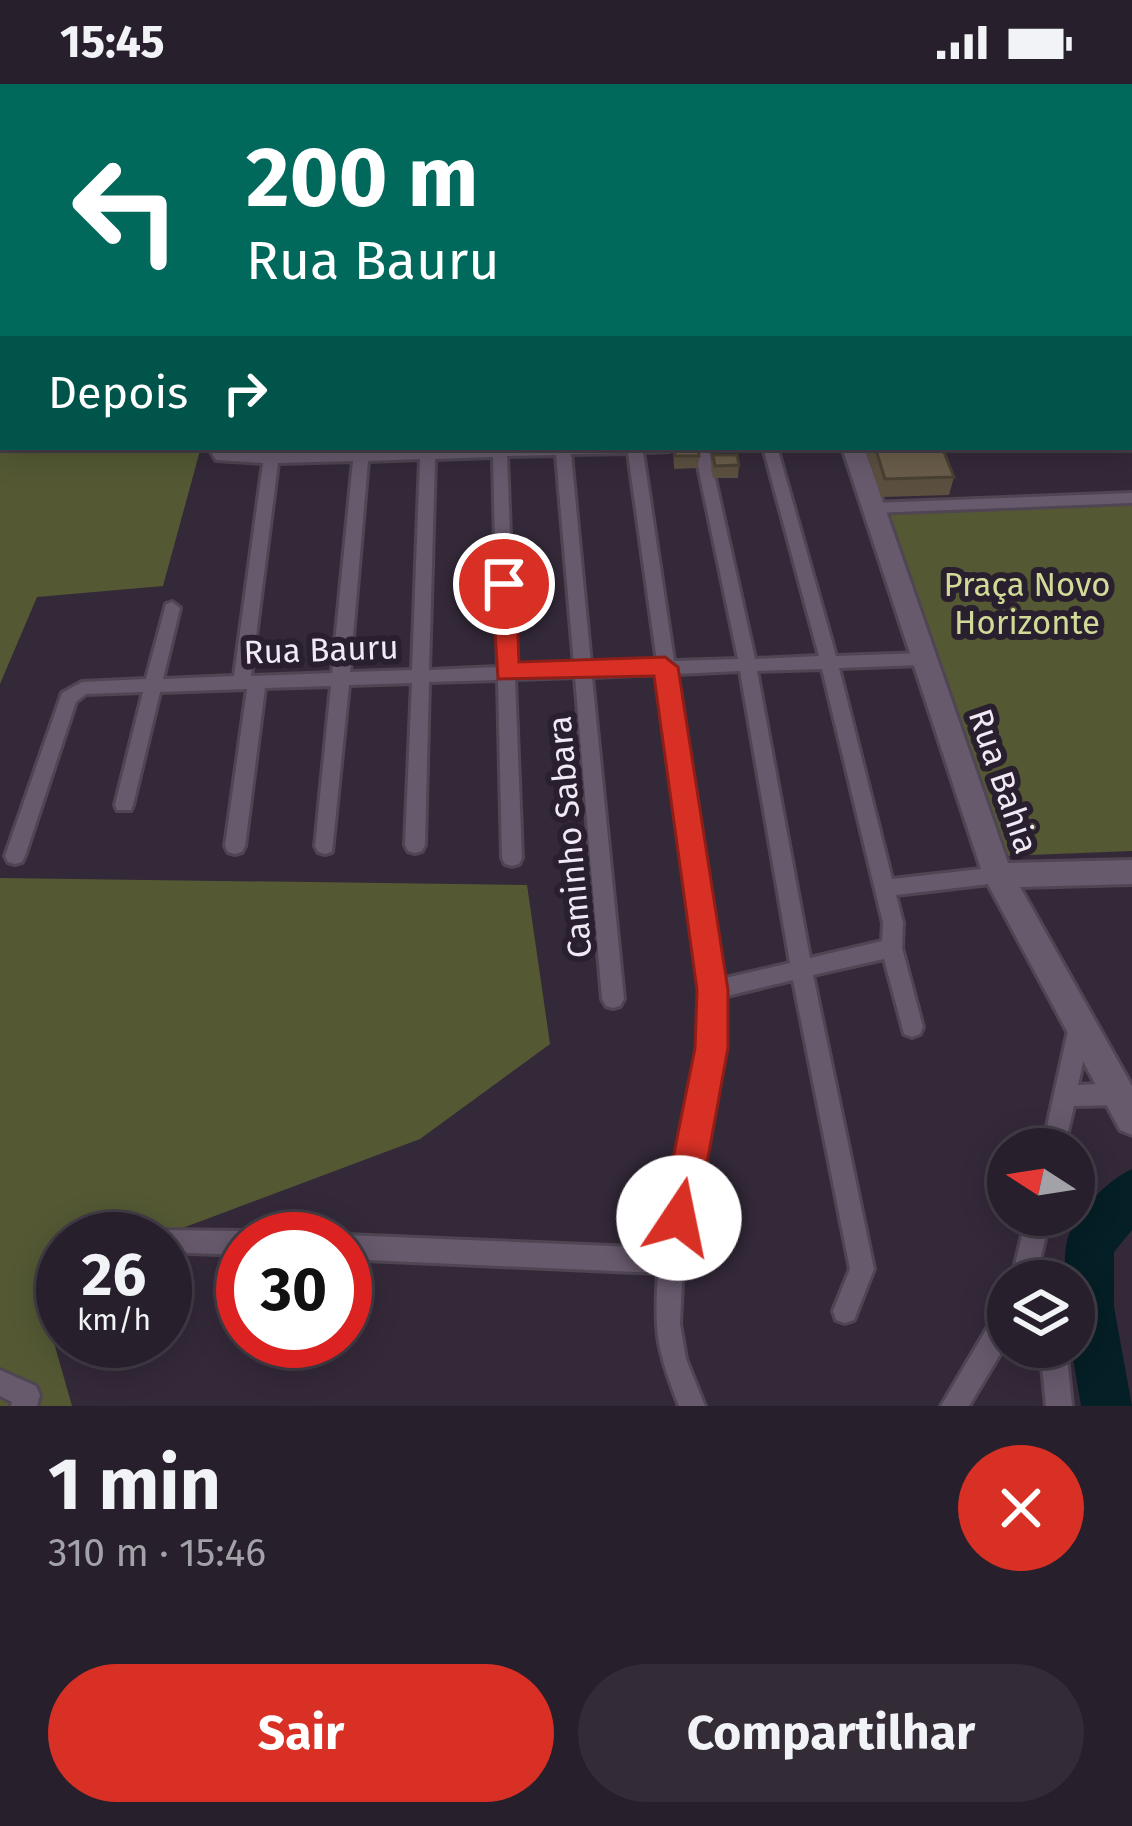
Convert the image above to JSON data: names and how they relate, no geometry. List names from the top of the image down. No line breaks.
{"streets":{"street":["Rua Bauru","Rua Bahia","Caminho Sabara"]},"crossings":[["Rua Bauru","Rua Bahia"],["Rua Bauru","Caminho Sabara"]],"parks":["Praça Novo Horizonte"],"north":"left","page":{"status":"15:45","turn":["200 m","Rua Bauru"],"then":"Depois","speed":"26 km/h","limit":"30","heading":["1 min","310 m · 15:46"],"buttons":["Sair","Compartilhar"]}}
